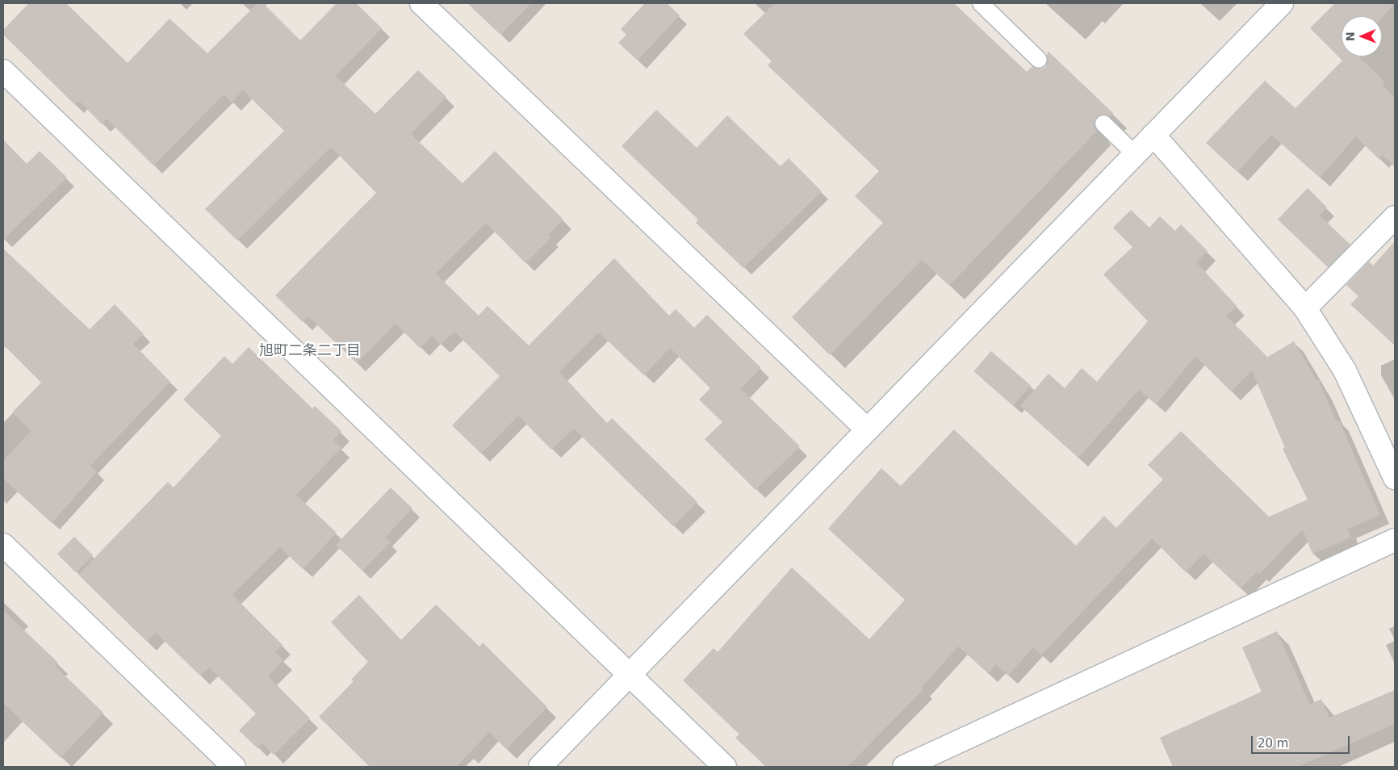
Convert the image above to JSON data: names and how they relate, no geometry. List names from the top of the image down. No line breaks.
{"districts":["旭町二条二丁目"],"scale_bar":"20 m","north":"left"}
